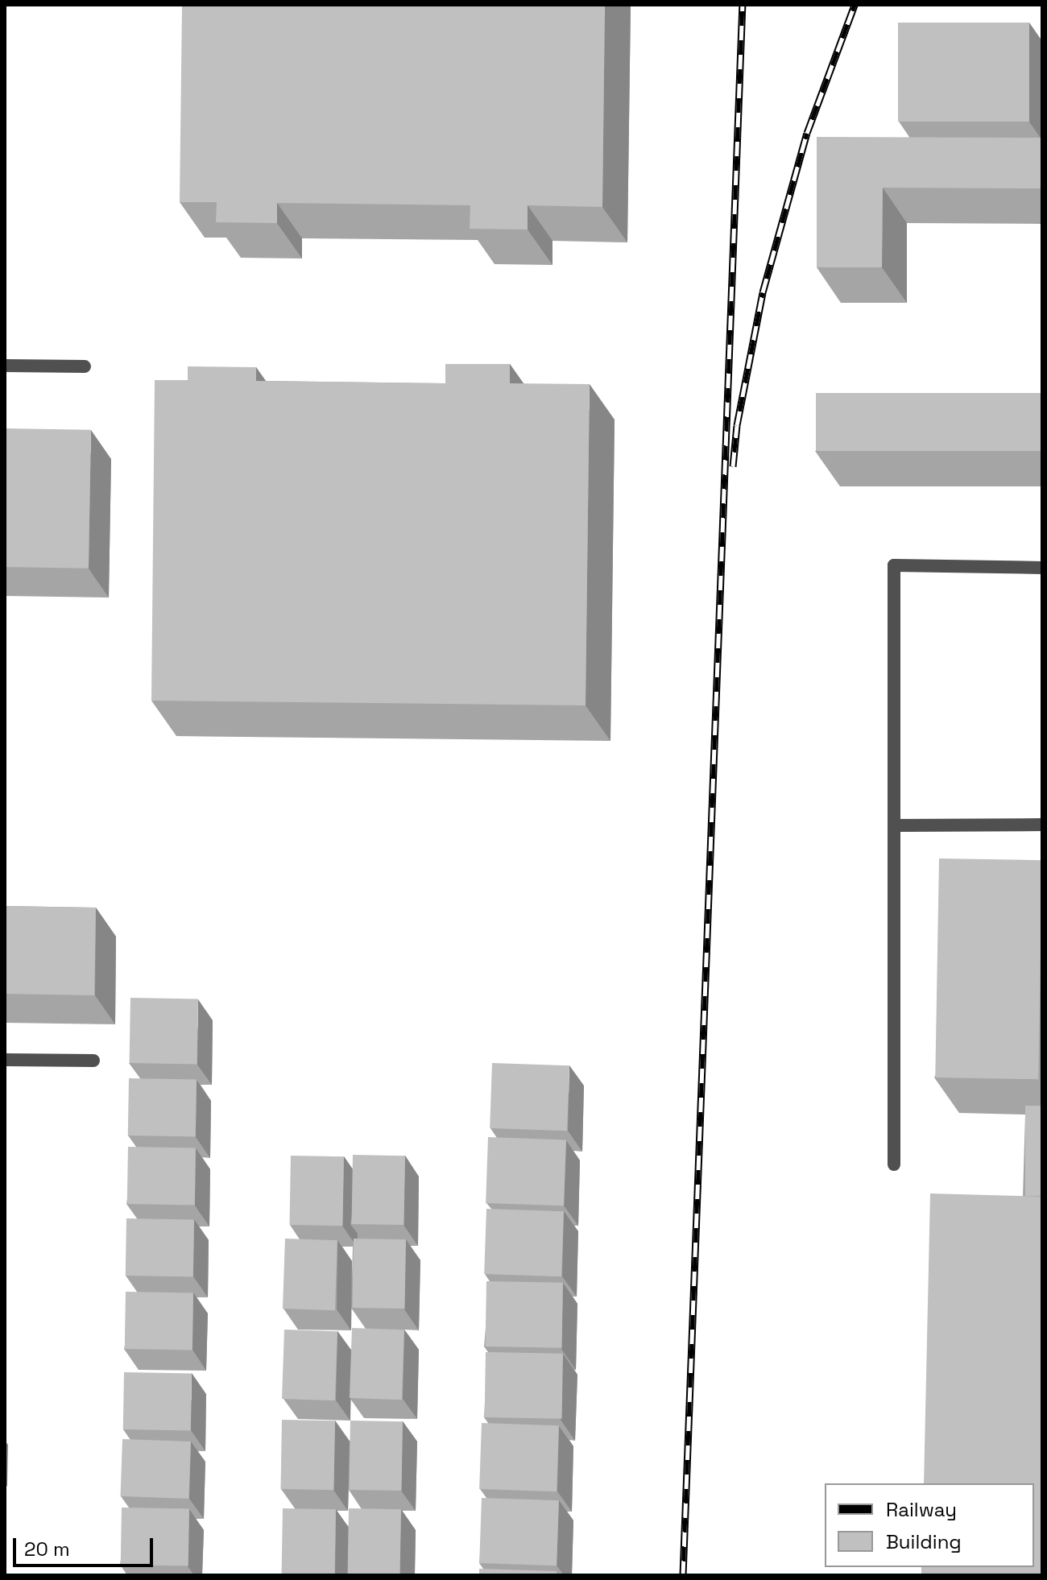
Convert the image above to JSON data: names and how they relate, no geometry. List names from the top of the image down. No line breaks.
{"legend":["Railway","Building"],"scale_bar":"20 m"}
